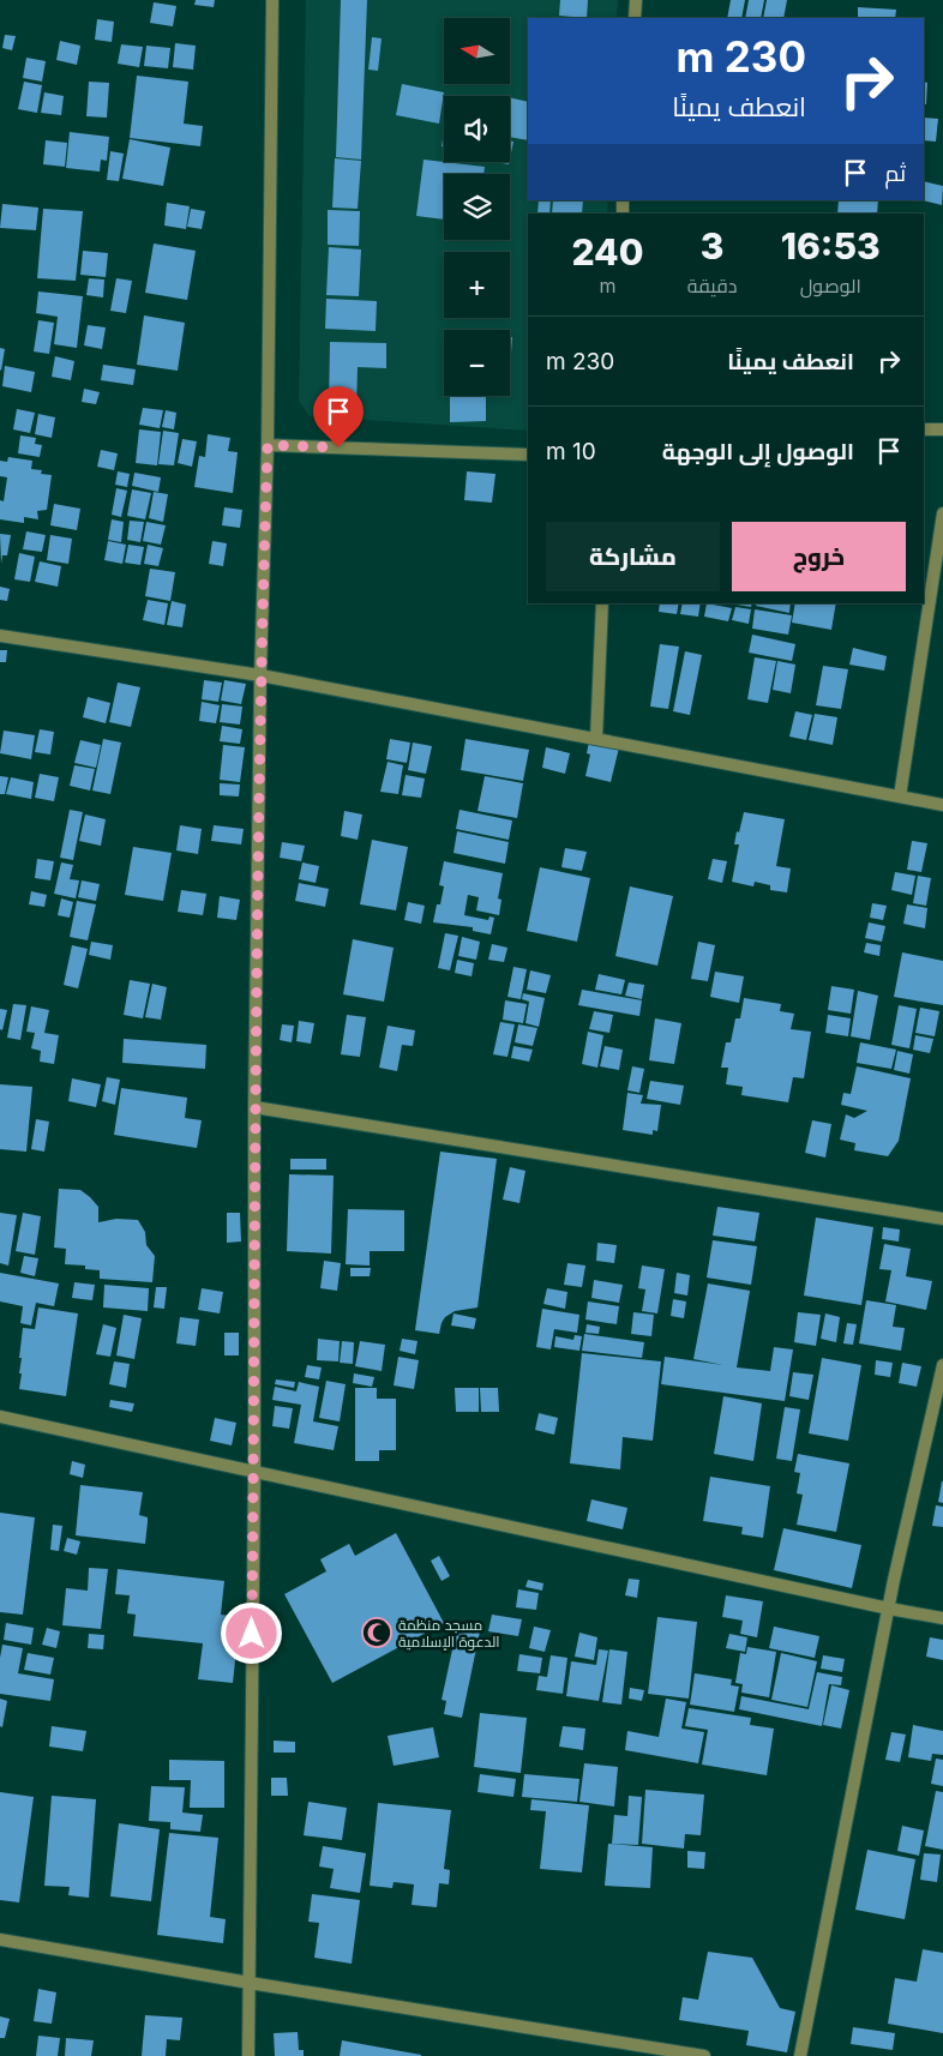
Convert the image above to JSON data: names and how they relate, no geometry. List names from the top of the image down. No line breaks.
{"places":{"mosque":["مسجد منظمة الدعوة الإسلامية"]},"north":"left","page":{"map_buttons":["+","−"],"turn":["230 m","انعطف يمينًا"],"then":"ثم","eta":["16:53","الوصول","3","دقيقة","240","m"],"list":[{"name":"انعطف يمينًا","value":"230 m"},{"name":"الوصول إلى الوجهة","value":"10 m"}],"buttons":["خروج","مشاركة"]}}
